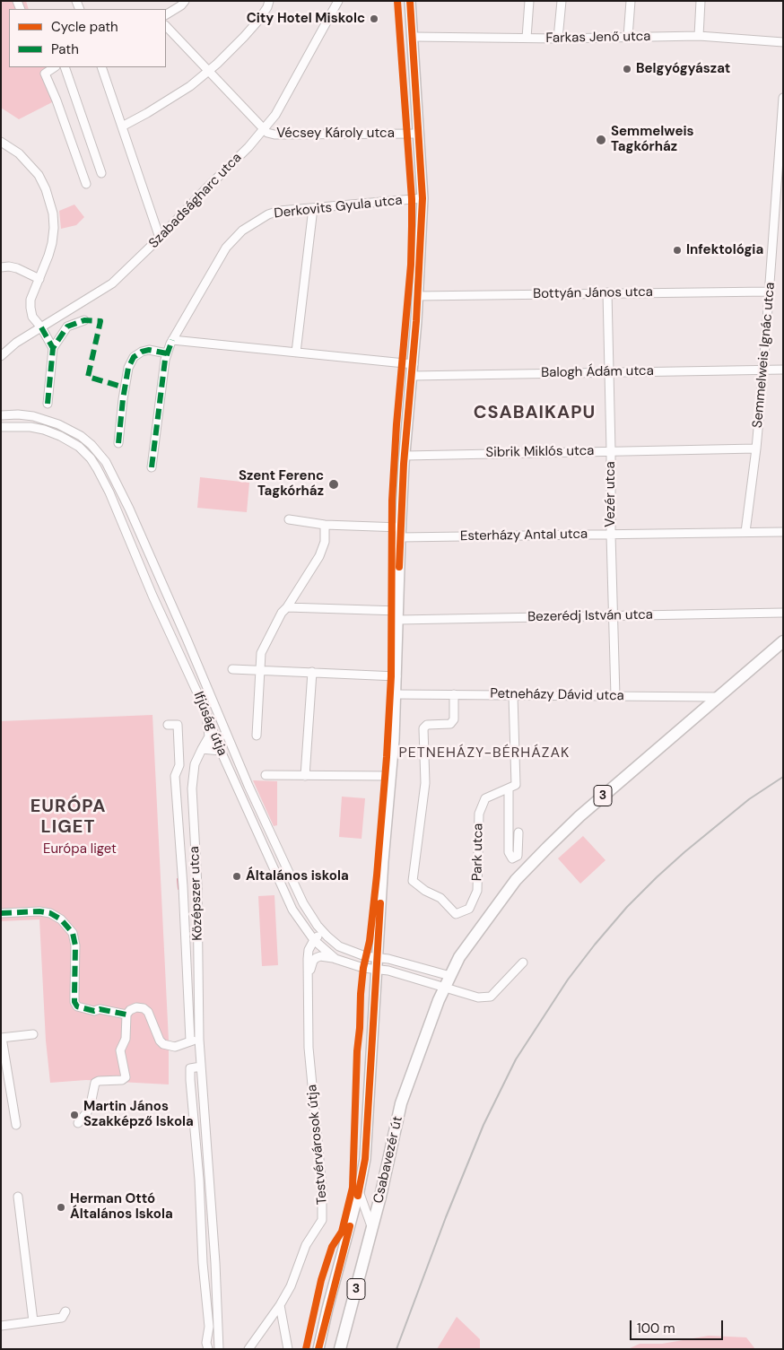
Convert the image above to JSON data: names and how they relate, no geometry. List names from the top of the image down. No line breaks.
{"streets":{"main road":["3","Csabavezér út"],"street":["Farkas Jenő utca","Vécsey Károly utca","Szabadságharc utca","Derkovits Gyula utca","Bottyán János utca","Semmelweis Ignác utca","Balogh Ádám utca","Sibrik Miklós utca","Vezér utca","Esterházy Antal utca","Bezerédj István utca","Petneházy Dávid utca","Ifjúság útja","Park utca","Középszer utca","Testvérvárosok útja"]},"crossings":[["Vécsey Károly utca","Szabadságharc utca"],["Bottyán János utca","Semmelweis Ignác utca"],["Bottyán János utca","Vezér utca"],["Semmelweis Ignác utca","Balogh Ádám utca"],["Semmelweis Ignác utca","Sibrik Miklós utca"],["Semmelweis Ignác utca","Esterházy Antal utca"],["Balogh Ádám utca","Vezér utca"],["Sibrik Miklós utca","Vezér utca"],["Vezér utca","Esterházy Antal utca"],["Vezér utca","Bezerédj István utca"],["Vezér utca","Petneházy Dávid utca"],["Petneházy Dávid utca","3"],["Petneházy Dávid utca","Park utca"],["Ifjúság útja","3"],["Ifjúság útja","Középszer utca"],["Ifjúság útja","Testvérvárosok útja"],["Ifjúság útja","Csabavezér út"],["3","Csabavezér út"]],"districts":["CSABAIKAPU","PETNEHÁZY-BÉRHÁZAK","EURÓPA LIGET"],"parks":["Európa liget"],"places":["City Hotel Miskolc","Belgyógyászat","Semmelweis Tagkórház","Infektológia","Szent Ferenc Tagkórház","Általános iskola","Martin János Szakképző Iskola","Herman Ottó Általános Iskola"],"legend":["Cycle path","Path"],"scale_bar":"100 m"}
